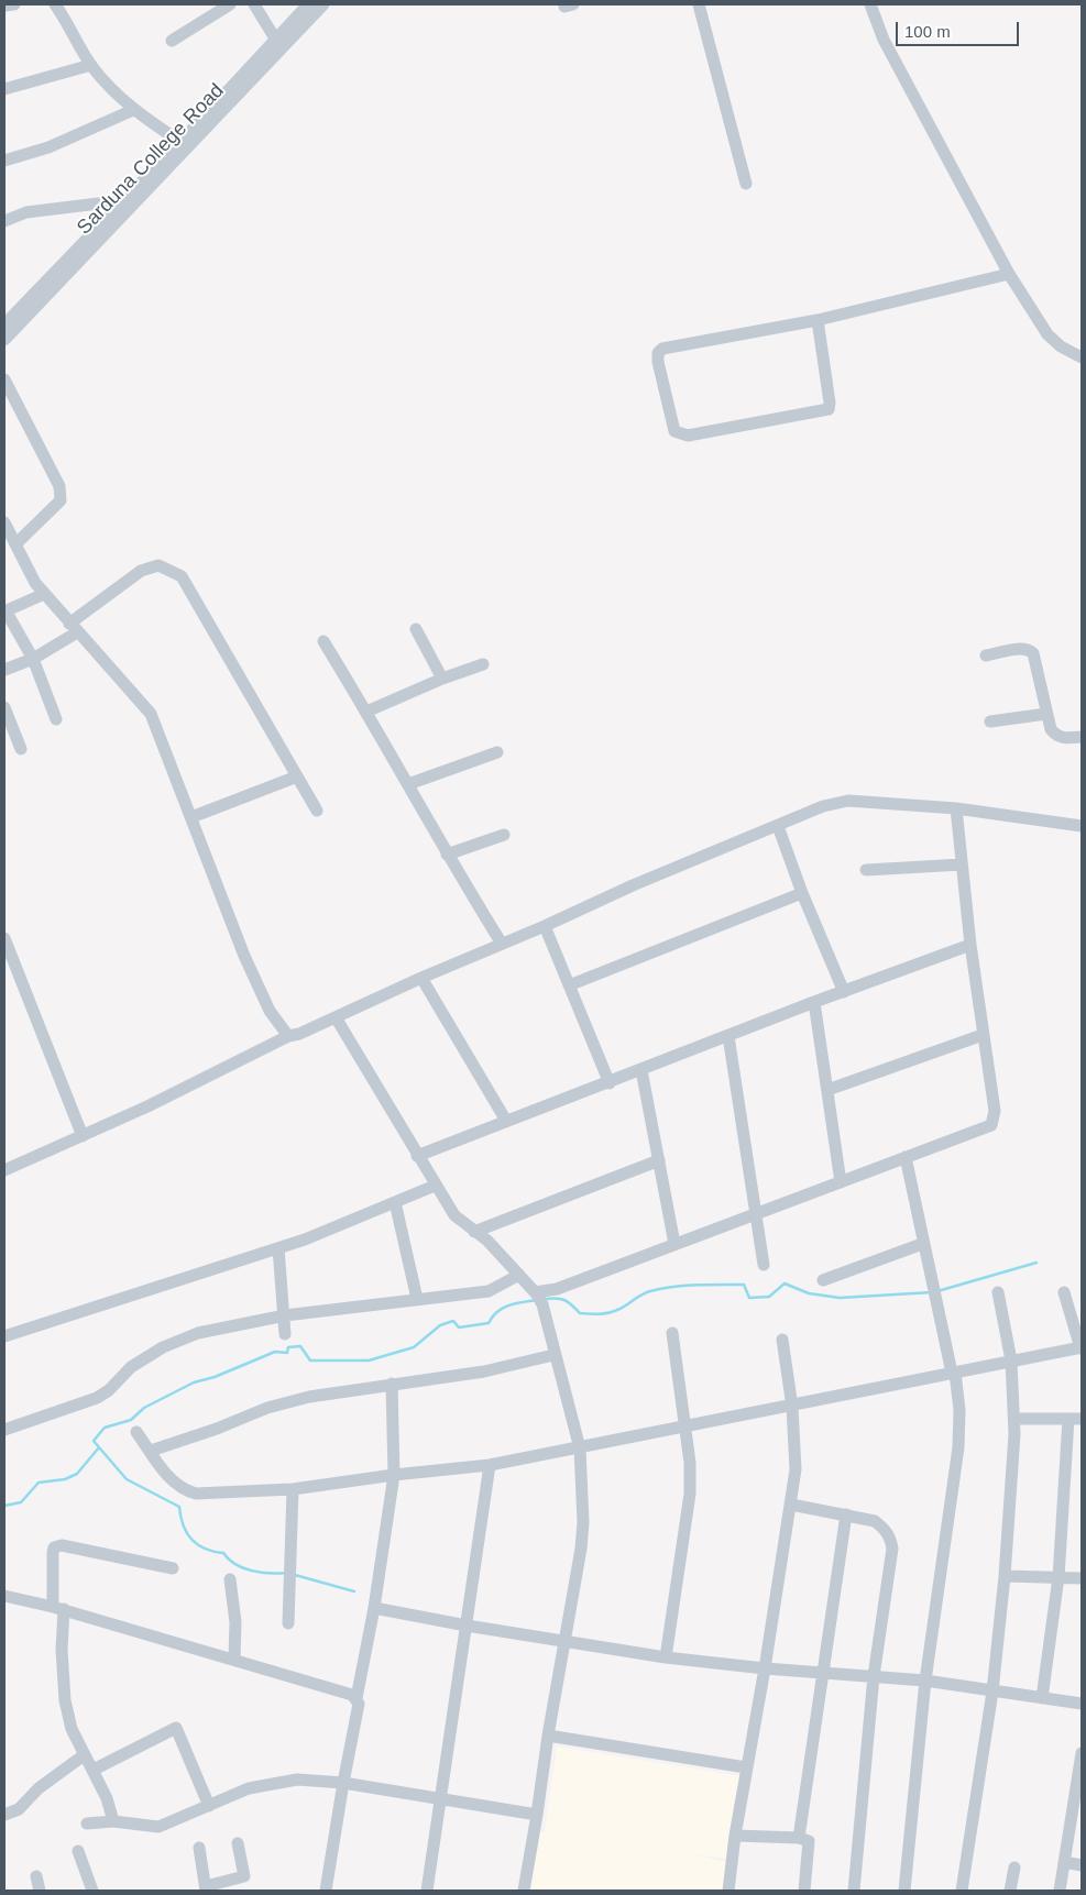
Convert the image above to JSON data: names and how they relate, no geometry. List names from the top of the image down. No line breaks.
{"streets":{"street":["Sarduna College Road"]},"scale_bar":"100 m"}
